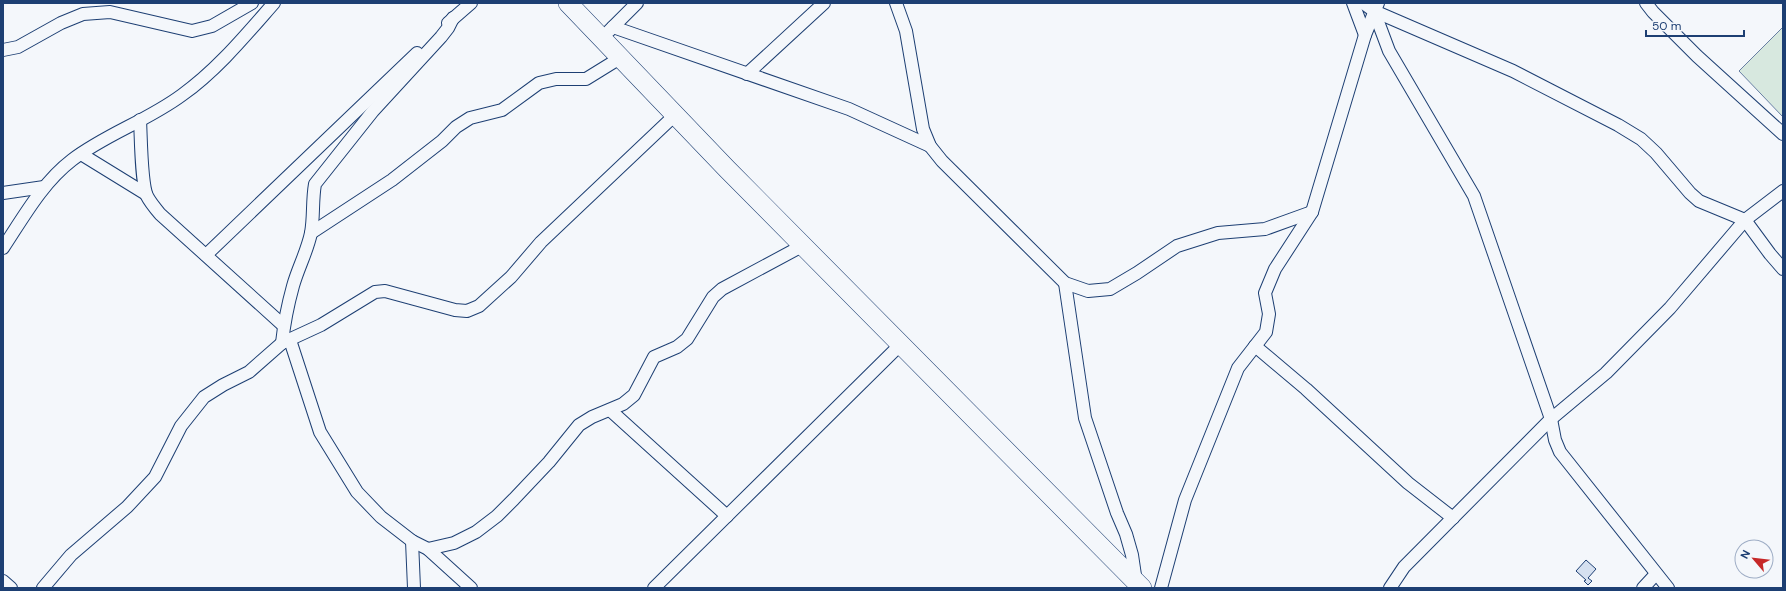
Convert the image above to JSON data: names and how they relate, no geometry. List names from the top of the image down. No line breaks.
{"scale_bar":"50 m","north":"top left"}
